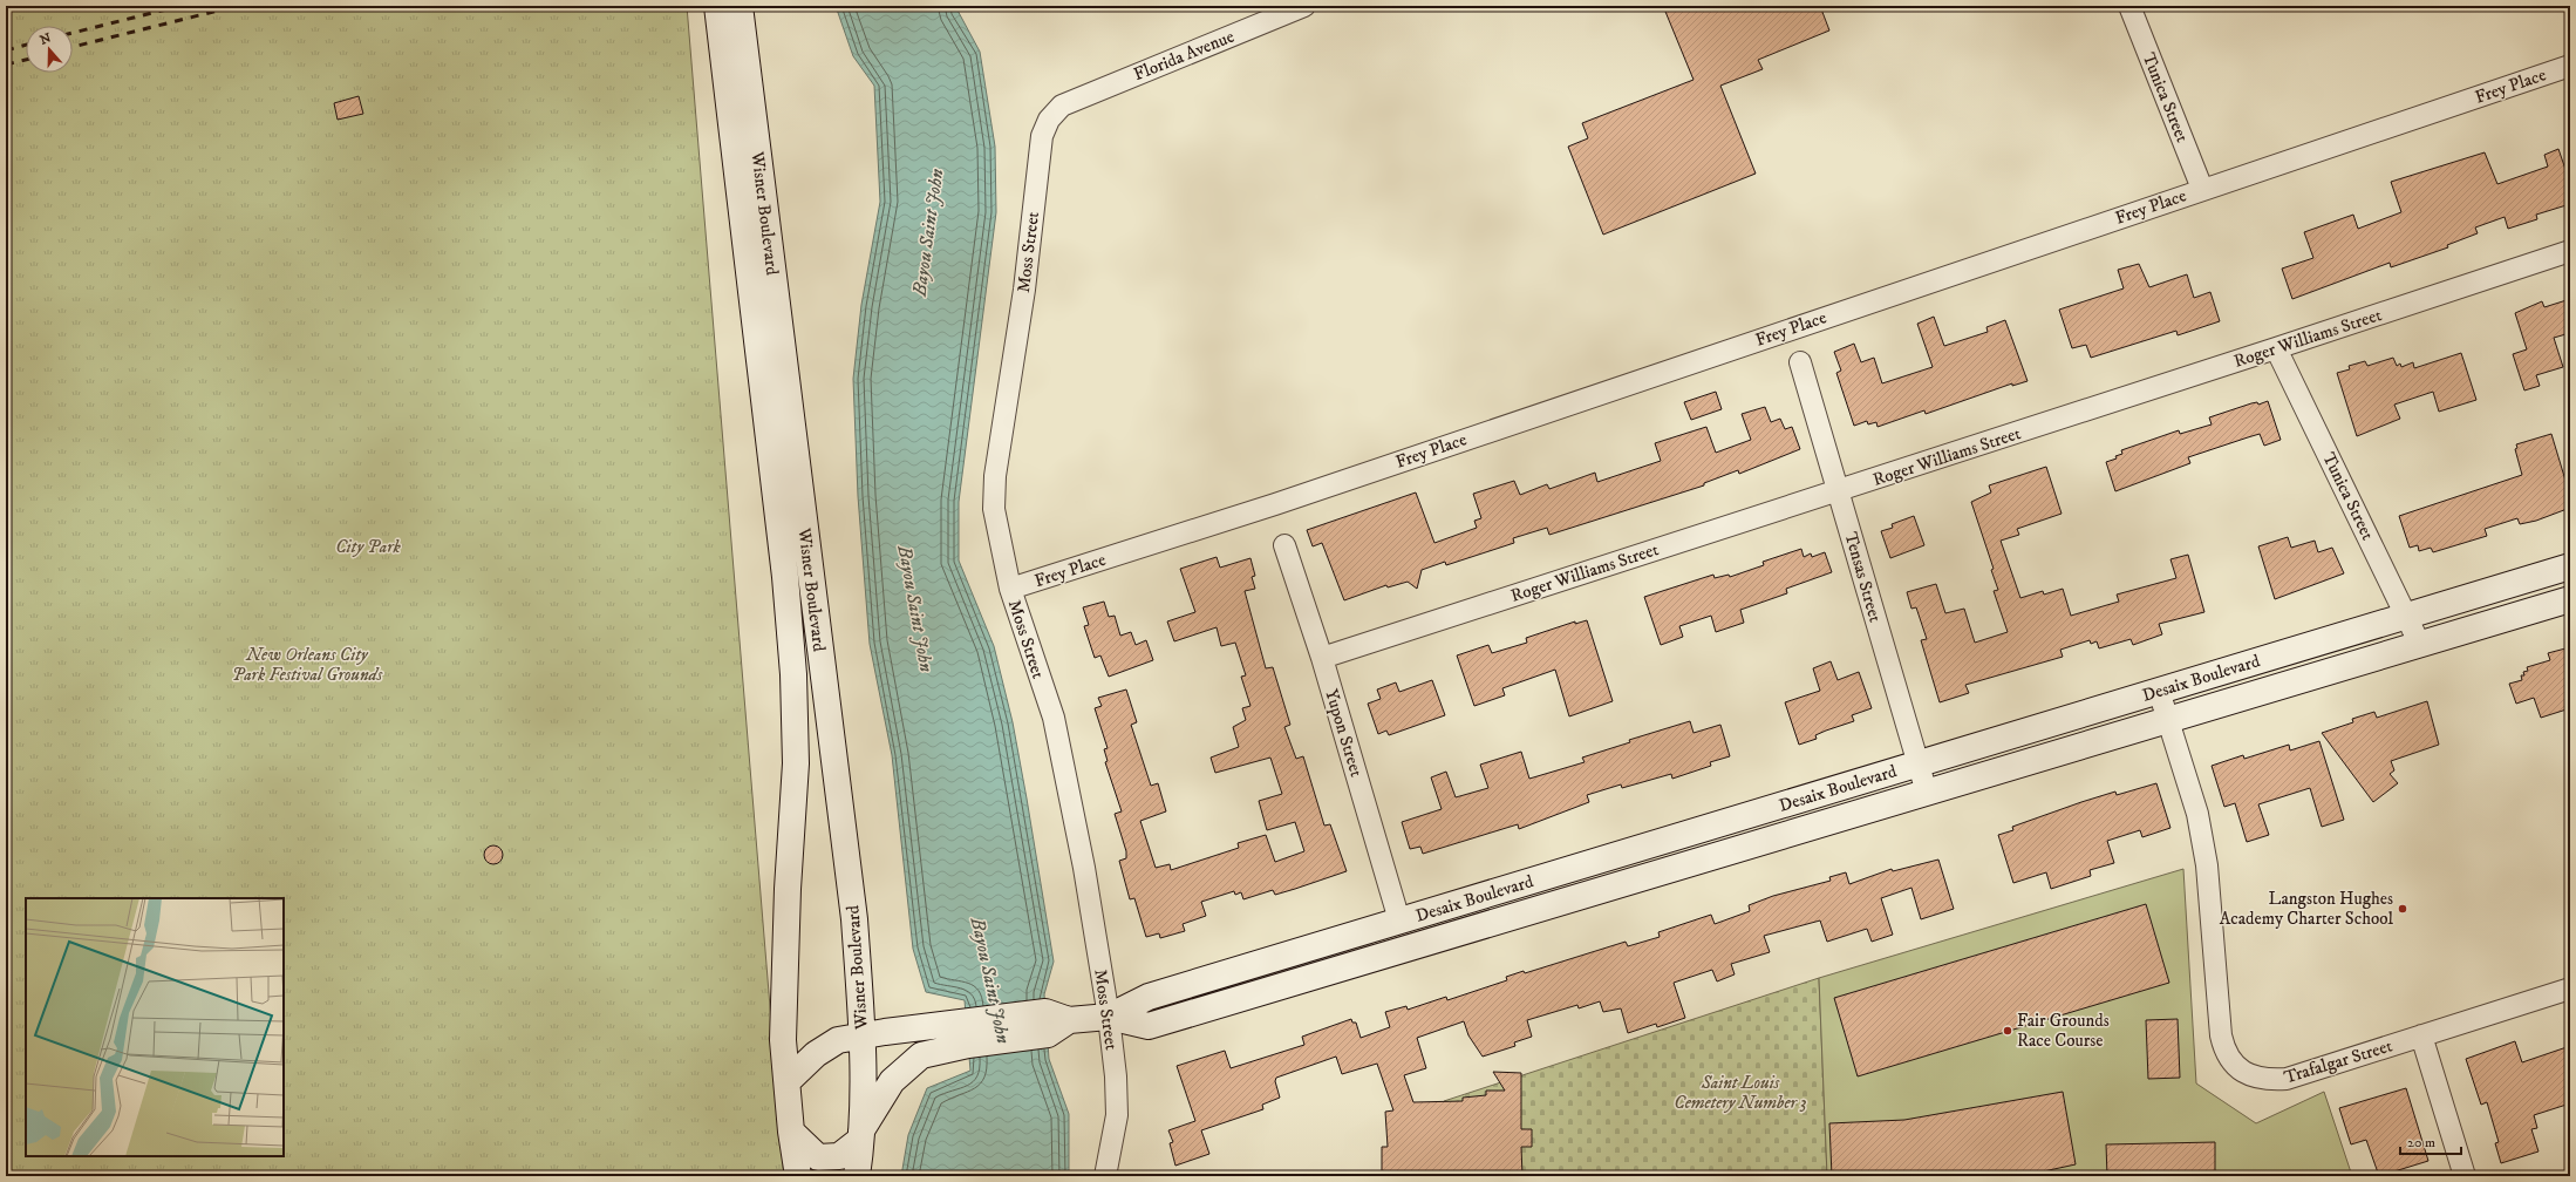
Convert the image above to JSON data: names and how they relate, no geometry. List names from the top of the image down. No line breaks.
{"streets":{"street":["Florida Avenue","Frey Place","Tunica Street","Wisner Boulevard","Moss Street","Roger Williams Street","Tensas Street","Desaix Boulevard","Yupon Street","Trafalgar Street"]},"crossings":[["Florida Avenue","Moss Street"],["Frey Place","Tunica Street"],["Frey Place","Moss Street"],["Tunica Street","Roger Williams Street"],["Tunica Street","Desaix Boulevard"],["Wisner Boulevard","Desaix Boulevard"],["Moss Street","Desaix Boulevard"],["Roger Williams Street","Tensas Street"],["Roger Williams Street","Yupon Street"],["Tensas Street","Desaix Boulevard"],["Desaix Boulevard","Yupon Street"],["Desaix Boulevard","Trafalgar Street"]],"water":["Bayou Saint John"],"parks":["City Park","New Orleans City Park Festival Grounds","Saint Louis Cemetery Number 3"],"places":["Langston Hughes Academy Charter School","Fair Grounds Race Course"],"scale_bar":"20 m","north":"top"}
